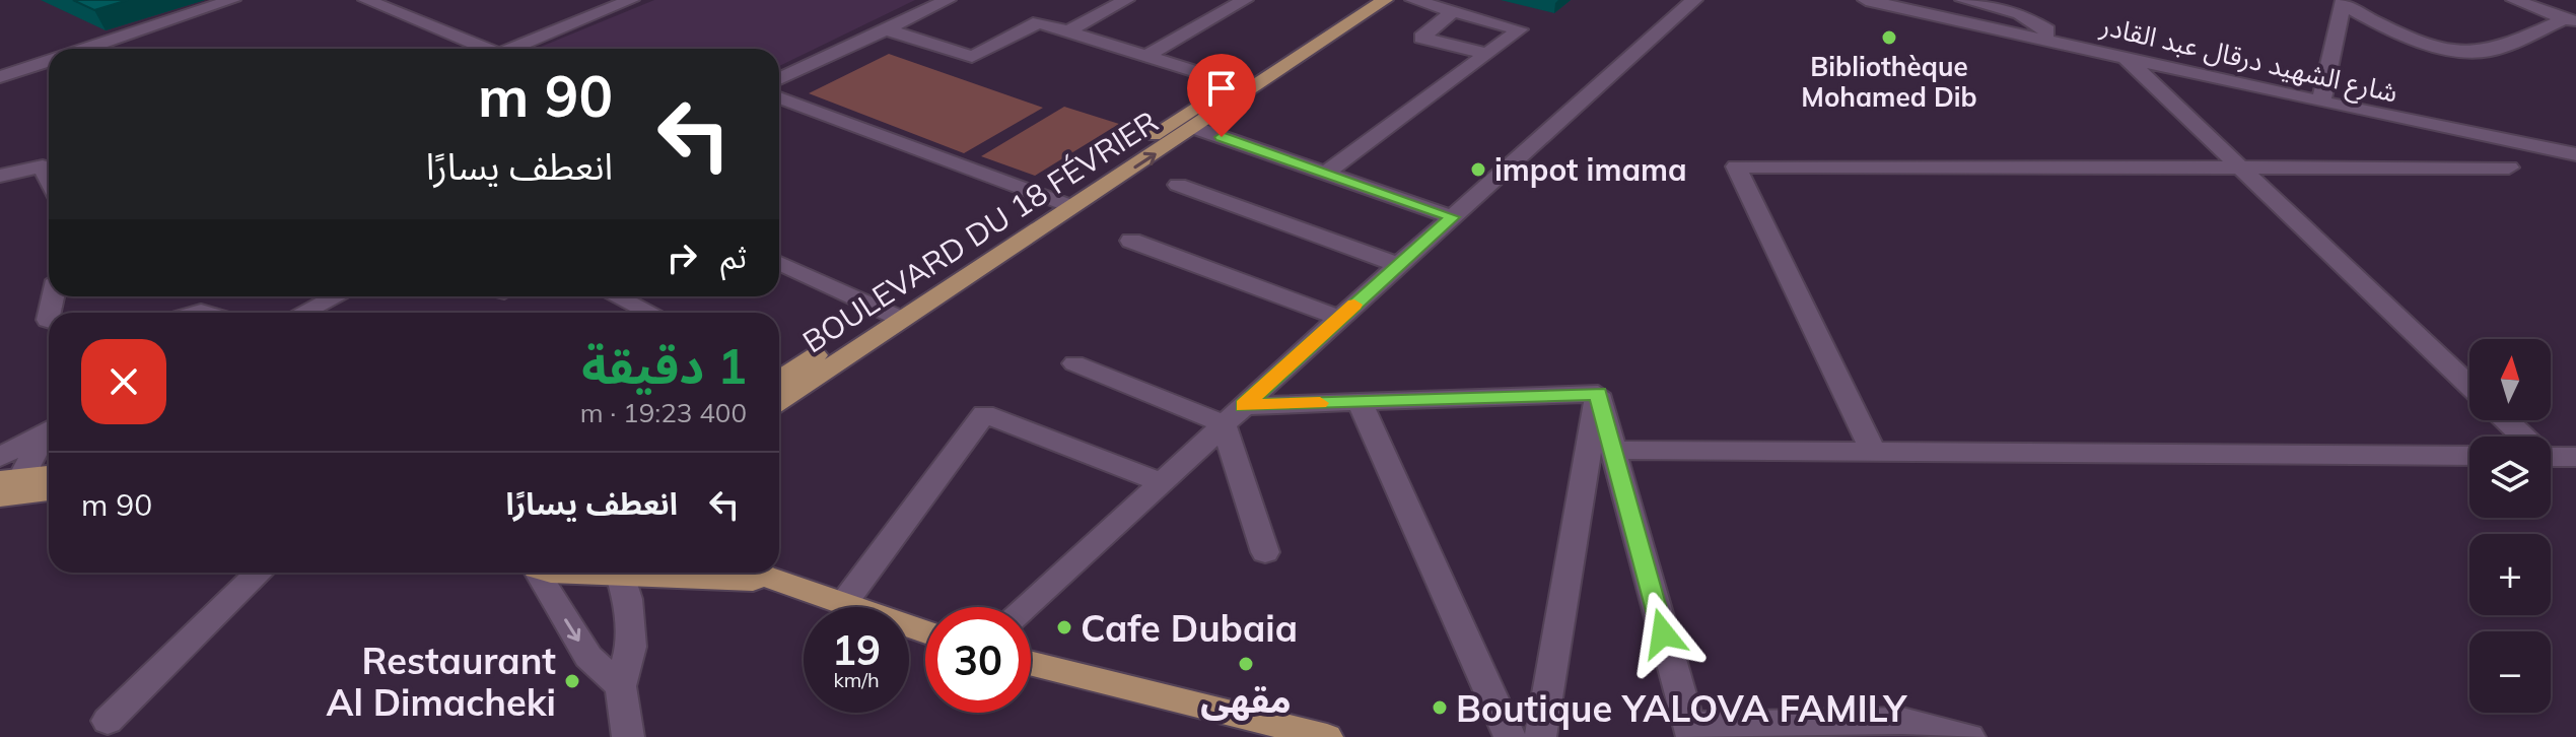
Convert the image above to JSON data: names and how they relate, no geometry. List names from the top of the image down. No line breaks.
{"streets":{"main road":["BOULEVARD DU 18 FÉVRIER"],"street":["شارع الشهيد درقال عبد القادر"]},"places":["Bibliothèque Mohamed Dib","impot imama","Cafe Dubaia","مقهى","Restaurant Al Dimacheki","Boutique YALOVA FAMILY"],"north":"top","page":{"turn":["90 m","انعطف يسارًا"],"then":"ثم","heading":["1 دقيقة","400 m · 19:23"],"map_buttons":["+","−"],"list":[{"name":"انعطف يسارًا","value":"90 m"}],"speed":"19 km/h","limit":"30"}}
